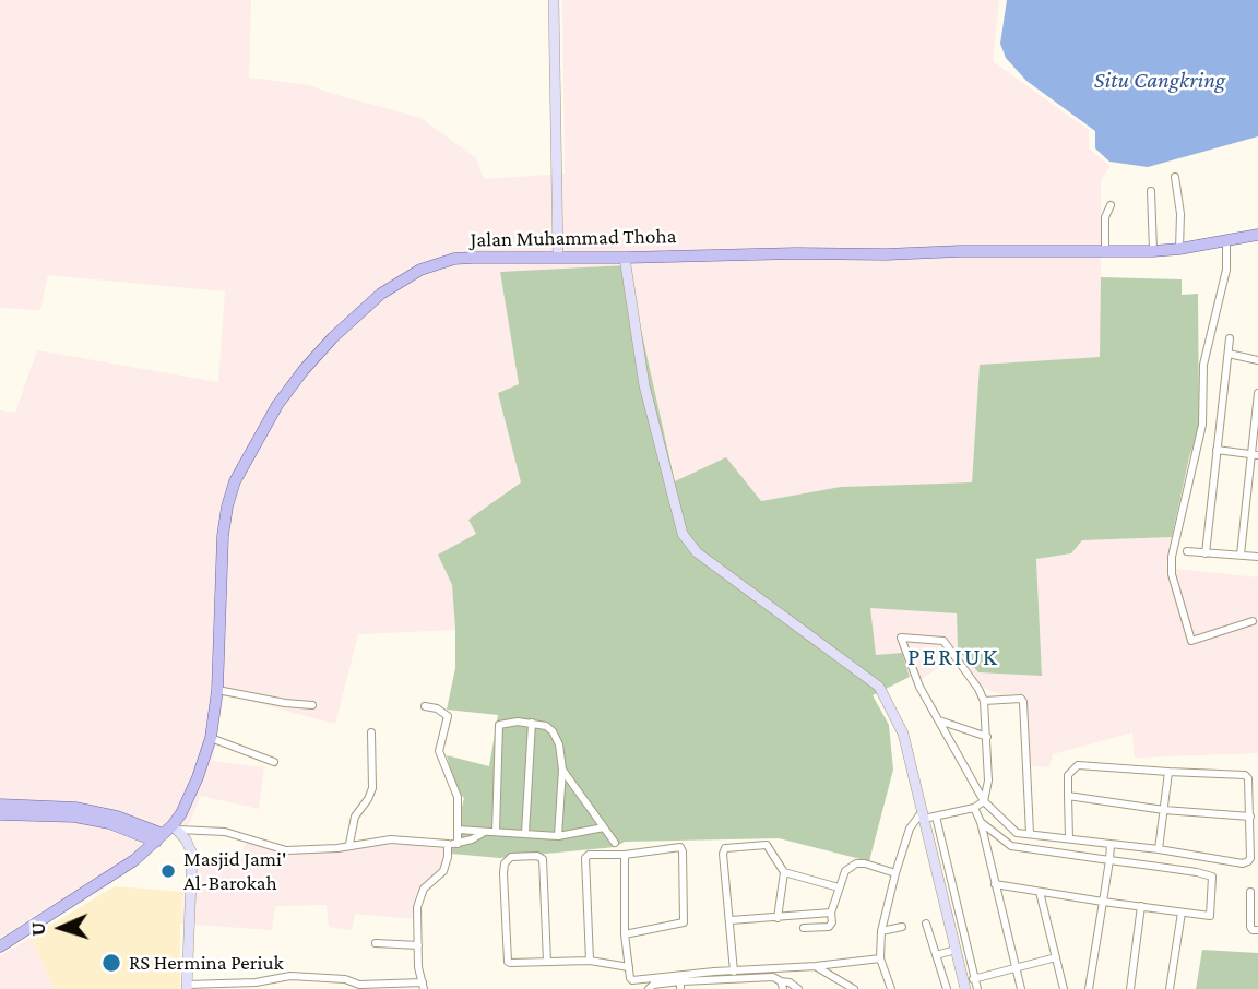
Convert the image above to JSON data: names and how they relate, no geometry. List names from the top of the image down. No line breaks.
{"streets":{"main road":["Jalan Muhammad Thoha"]},"districts":["PERIUK"],"water":["Situ Cangkring"],"places":["Masjid Jami' Al-Barokah","RS Hermina Periuk"],"north":"left"}
